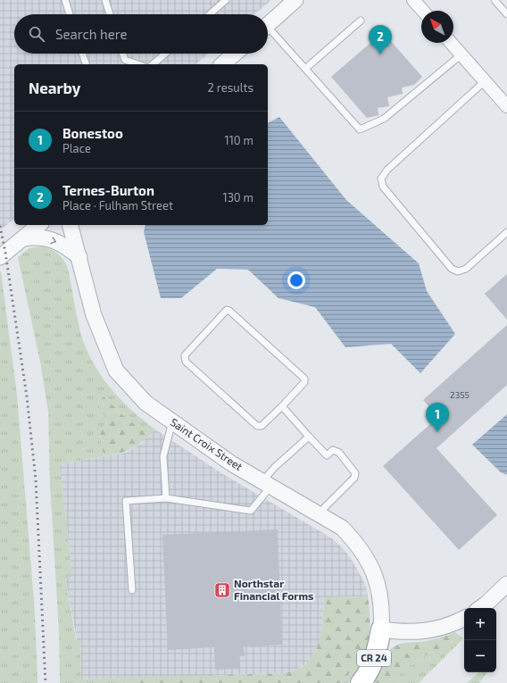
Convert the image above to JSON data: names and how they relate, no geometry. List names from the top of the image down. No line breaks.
{"streets":{"highway":["CR 24"],"street":["Saint Croix Street"]},"crossings":[["Saint Croix Street","CR 24"]],"places":{"building":["Northstar Financial Forms"]},"house_numbers":["2355"],"north":"top left","page":{"search":"Search here","pins":["2","1"],"heading":["Nearby","2 results"],"list":[{"mark":"1","name":"Bonestoo","note":"Place","value":"110 m"},{"mark":"2","name":"Ternes-Burton","note":"Place · Fulham Street","value":"130 m"}],"map_buttons":["+","−"]}}
